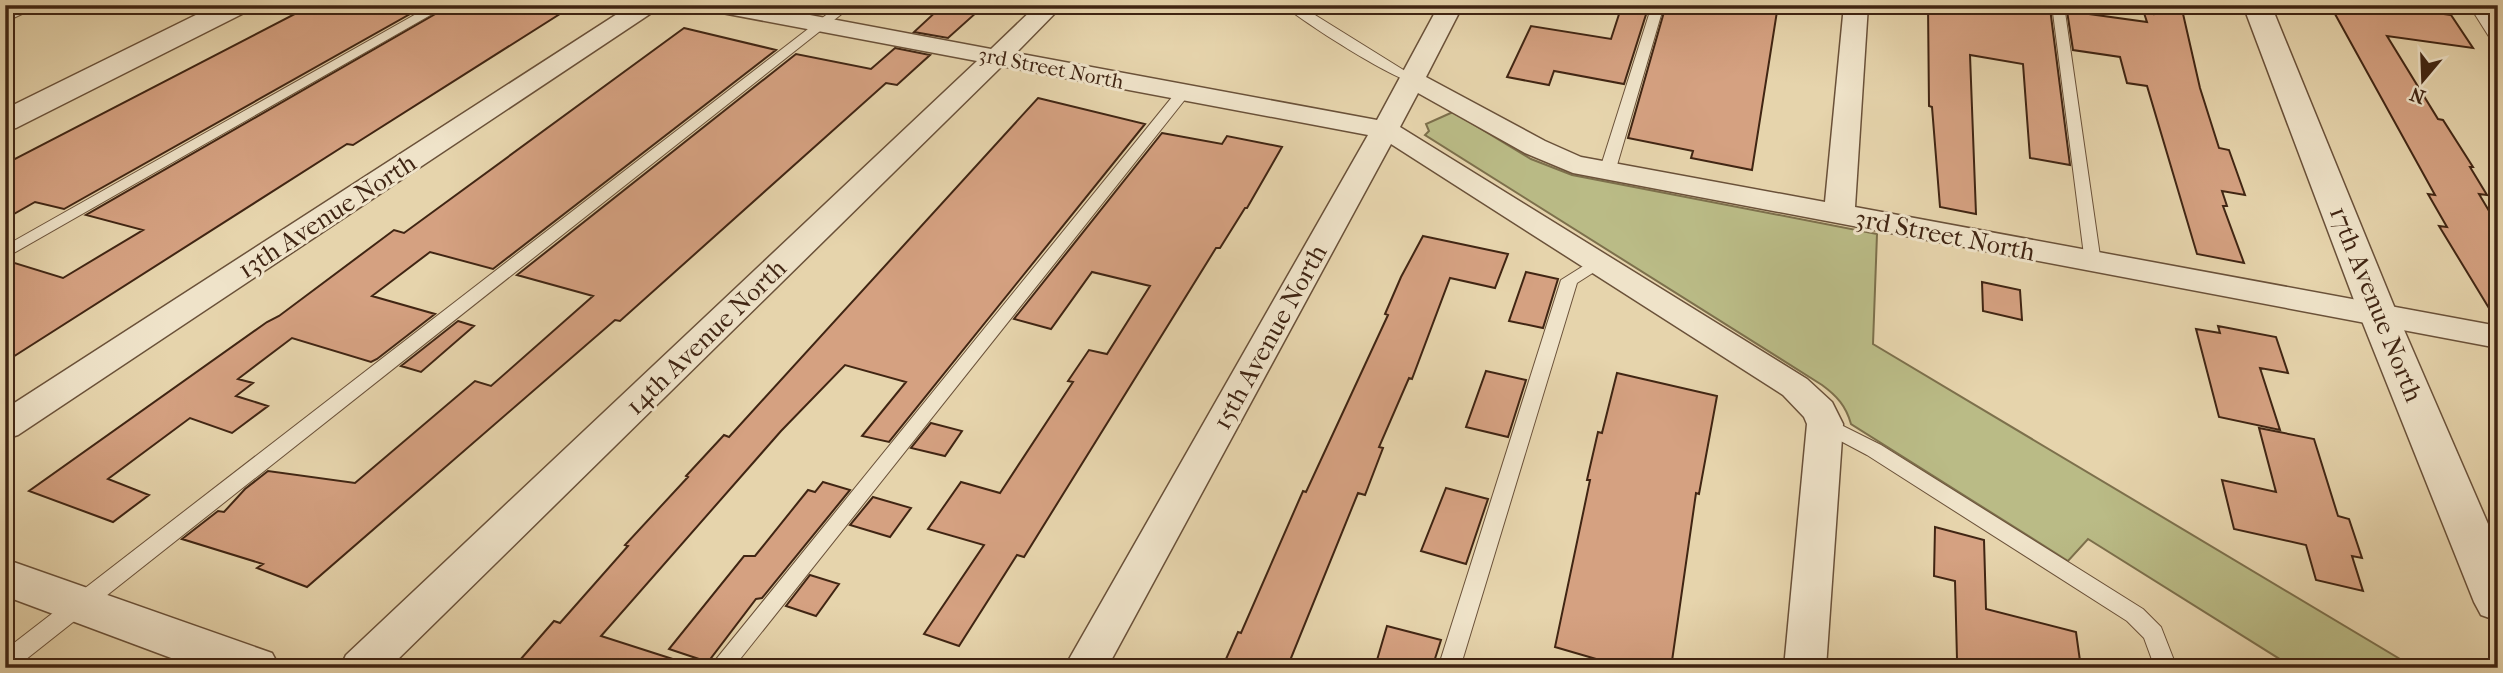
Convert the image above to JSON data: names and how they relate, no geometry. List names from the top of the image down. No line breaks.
{"streets":{"street":["3rd Street North","13th Avenue North","17th Avenue North","14th Avenue North","15th Avenue North"]},"crossings":[["3rd Street North","17th Avenue North"],["3rd Street North","14th Avenue North"],["3rd Street North","15th Avenue North"]],"north":"bottom"}
